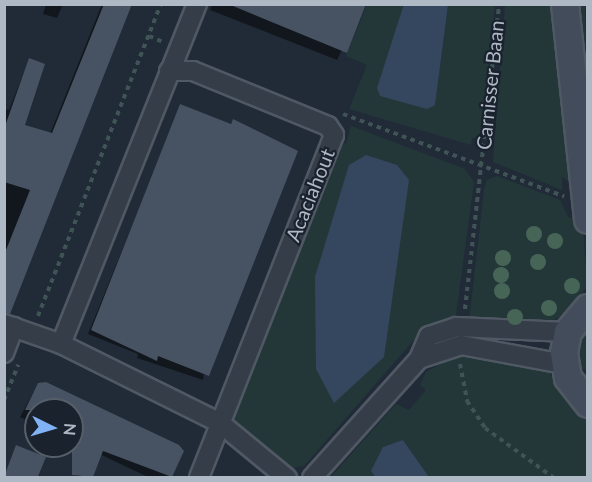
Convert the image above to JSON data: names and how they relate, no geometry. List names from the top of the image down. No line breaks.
{"streets":{"street":["Acaciahout"],"path":["Carnisser Baan"]},"north":"right"}
